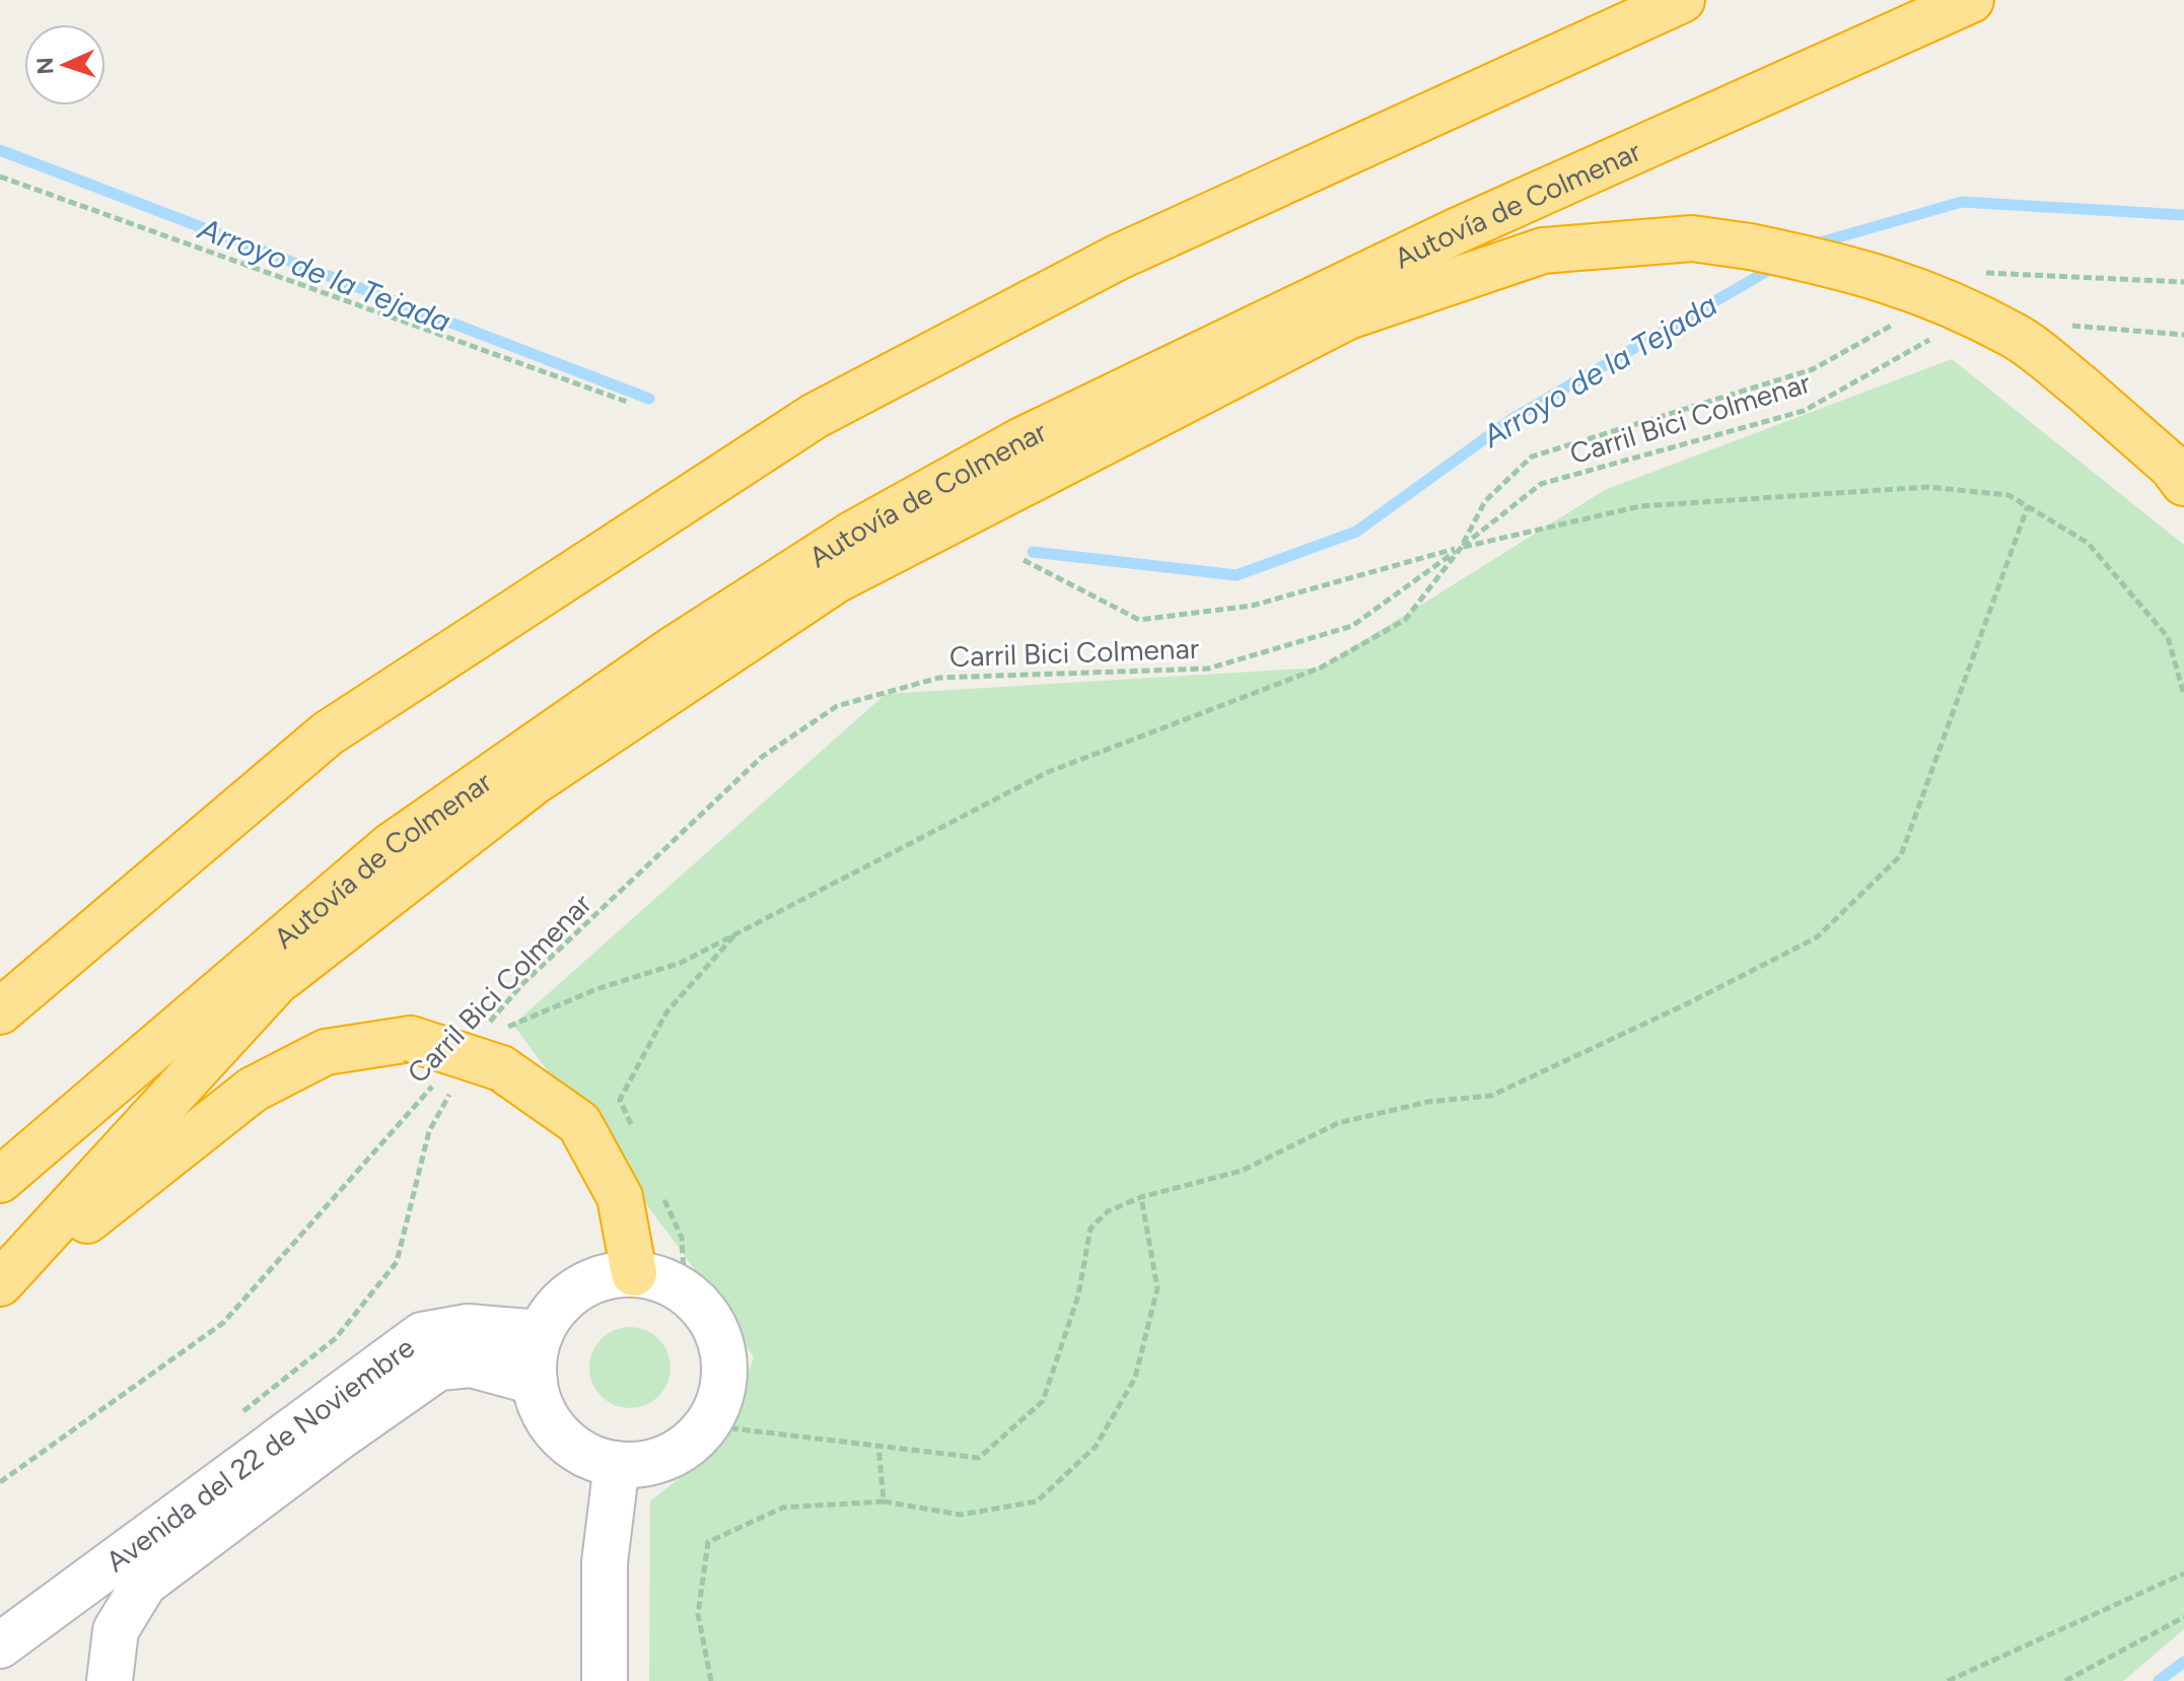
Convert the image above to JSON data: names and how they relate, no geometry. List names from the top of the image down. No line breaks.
{"streets":{"highway":["Autovía de Colmenar"],"street":["Avenida del 22 de Noviembre"],"path":["Carril Bici Colmenar"]},"water":["Arroyo de la Tejada"],"north":"left"}
